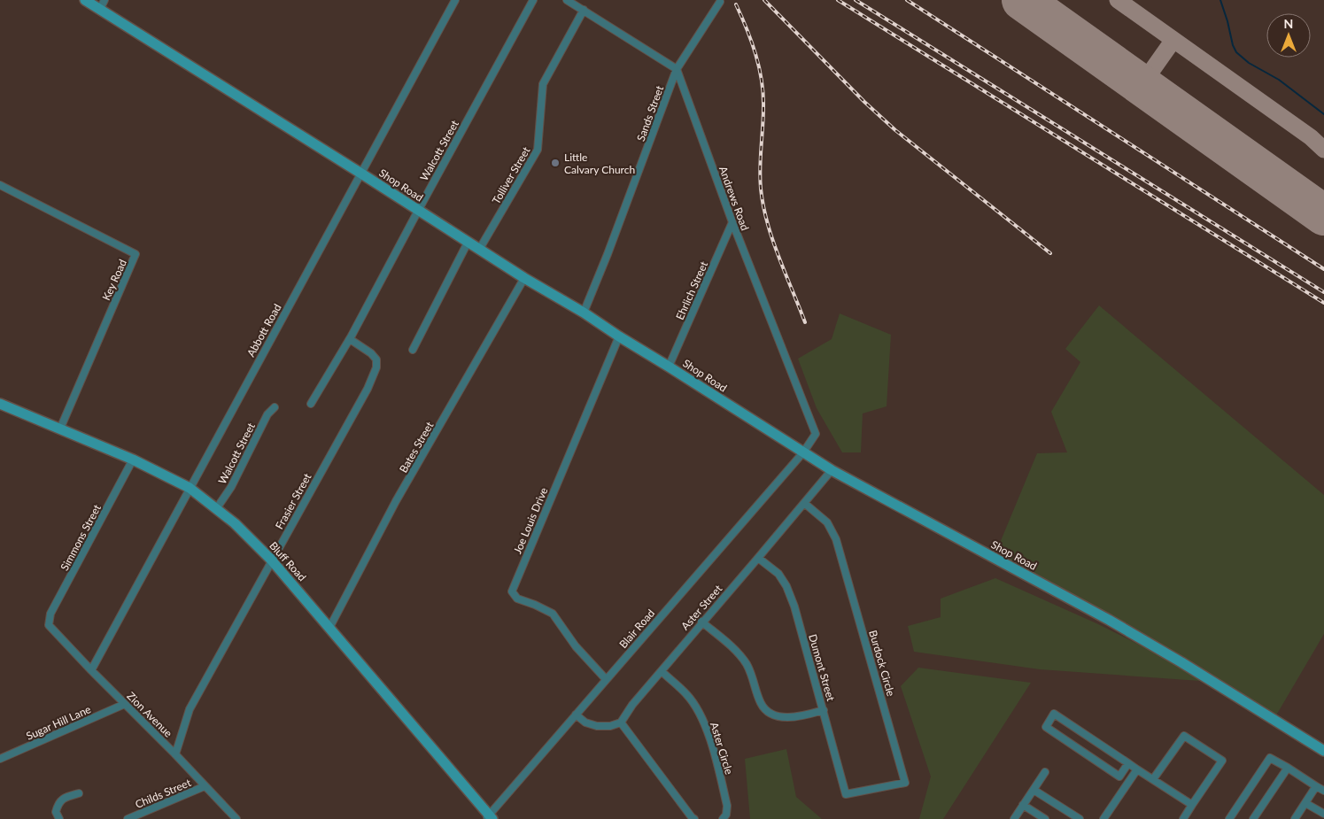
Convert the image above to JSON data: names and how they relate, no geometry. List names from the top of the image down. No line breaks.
{"streets":{"street":["Sands Street","Walcott Street","Tolliver Street","Shop Road","Andrews Road","Key Road","Ehrlich Street","Abbott Road","Bates Street","Frasier Street","Joe Louis Drive","Simmons Street","Bluff Road","Aster Street","Blair Road","Burdock Circle","Dumont Street","Zion Avenue","Sugar Hill Lane","Aster Circle","Childs Street"]},"crossings":[["Sands Street","Shop Road"],["Sands Street","Andrews Road"],["Walcott Street","Shop Road"],["Walcott Street","Frasier Street"],["Walcott Street","Bluff Road"],["Tolliver Street","Shop Road"],["Shop Road","Andrews Road"],["Shop Road","Ehrlich Street"],["Shop Road","Abbott Road"],["Shop Road","Bates Street"],["Shop Road","Joe Louis Drive"],["Shop Road","Aster Street"],["Shop Road","Blair Road"],["Andrews Road","Ehrlich Street"],["Andrews Road","Blair Road"],["Key Road","Bluff Road"],["Abbott Road","Bluff Road"],["Abbott Road","Zion Avenue"],["Bates Street","Bluff Road"],["Frasier Street","Bluff Road"],["Frasier Street","Zion Avenue"],["Joe Louis Drive","Blair Road"],["Simmons Street","Bluff Road"],["Simmons Street","Zion Avenue"],["Bluff Road","Blair Road"],["Aster Street","Burdock Circle"],["Aster Street","Dumont Street"],["Aster Street","Aster Circle"],["Burdock Circle","Dumont Street"],["Zion Avenue","Sugar Hill Lane"],["Zion Avenue","Childs Street"]],"places":["Little Calvary Church"],"north":"top"}
